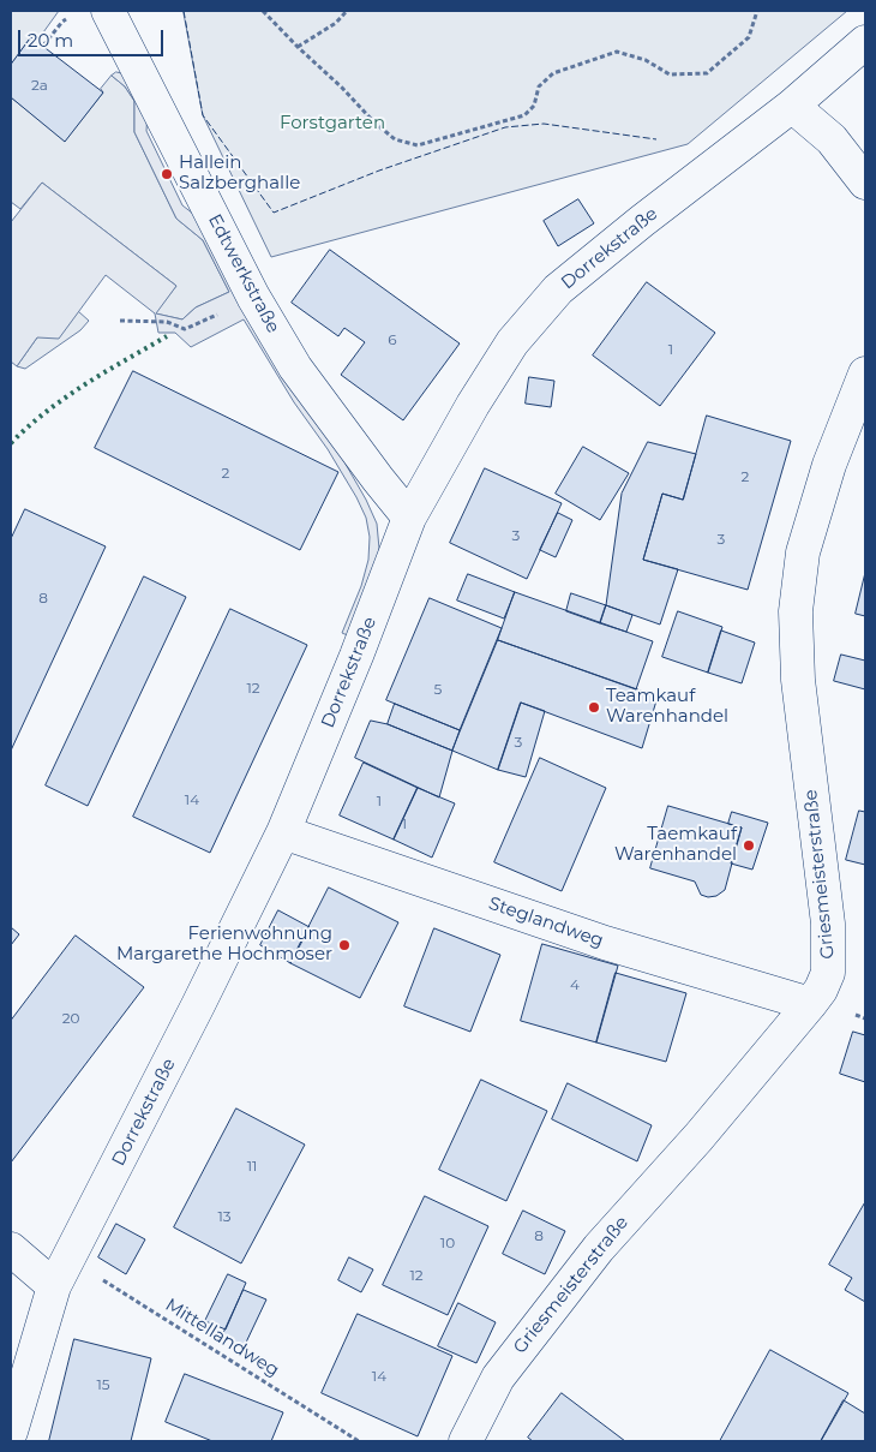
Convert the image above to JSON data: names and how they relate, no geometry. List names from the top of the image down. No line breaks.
{"streets":{"street":["Dorrekstraße","Edtwerkstraße","Griesmeisterstraße","Steglandweg"],"path":["Mittellandweg"]},"crossings":[["Dorrekstraße","Edtwerkstraße"],["Dorrekstraße","Steglandweg"],["Dorrekstraße","Mittellandweg"],["Griesmeisterstraße","Steglandweg"]],"parks":["Forstgarten"],"places":["Hallein Salzberghalle","Teamkauf Warenhandel","Taemkauf Warenhandel","Ferienwohnung Margarethe Hochmoser"],"house_numbers":["2a","6","1","2","2","3","3","8","12","5","3","14","1","1","4","20","11","13","8","10","12","14","15"],"scale_bar":"20 m"}
